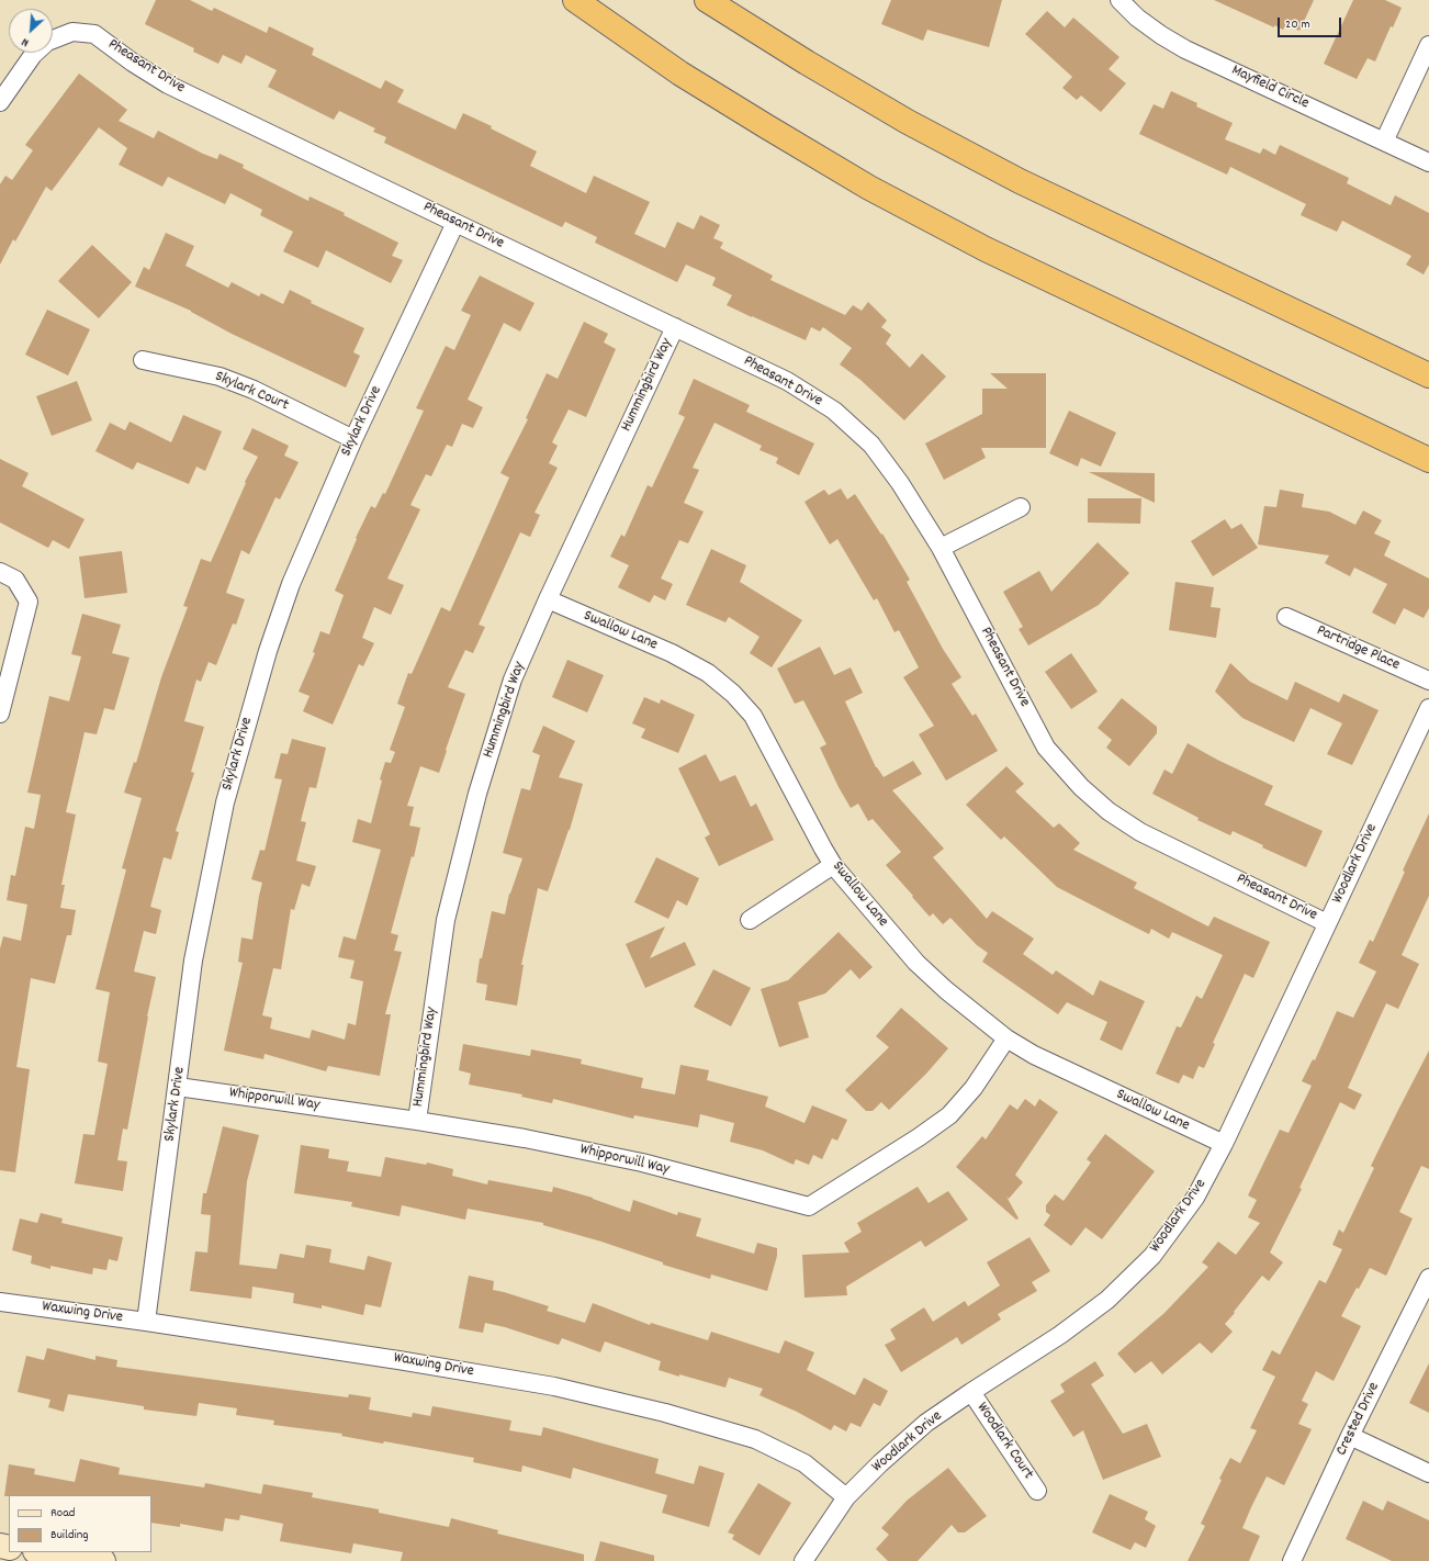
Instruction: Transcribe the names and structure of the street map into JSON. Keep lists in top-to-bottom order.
{
  "streets": {
    "street": [
      "Pheasant Drive",
      "Mayfield Circle",
      "Hummingbird Way",
      "Skylark Court",
      "Skylark Drive",
      "Swallow Lane",
      "Partridge Place",
      "Woodlark Drive",
      "Whipporwill Way",
      "Waxwing Drive",
      "Crested Drive",
      "Woodlark Court"
    ]
  },
  "crossings": [
    ["Pheasant Drive", "Hummingbird Way"],
    ["Pheasant Drive", "Skylark Drive"],
    ["Pheasant Drive", "Woodlark Drive"],
    ["Hummingbird Way", "Swallow Lane"],
    ["Hummingbird Way", "Whipporwill Way"],
    ["Skylark Court", "Skylark Drive"],
    ["Skylark Drive", "Whipporwill Way"],
    ["Skylark Drive", "Waxwing Drive"],
    ["Swallow Lane", "Woodlark Drive"],
    ["Swallow Lane", "Whipporwill Way"],
    ["Woodlark Drive", "Waxwing Drive"],
    ["Woodlark Drive", "Woodlark Court"]
  ],
  "legend": ["Road", "Building"],
  "scale_bar": "20 m",
  "north": "bottom left"
}
